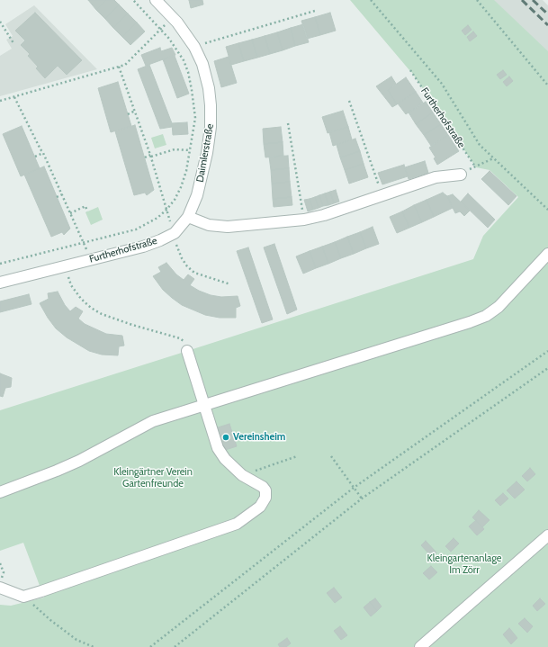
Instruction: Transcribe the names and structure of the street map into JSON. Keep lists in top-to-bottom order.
{
  "streets": {
    "street": ["Furtherhofstraße", "Daimlerstraße"]
  },
  "crossings": [
    ["Furtherhofstraße", "Daimlerstraße"]
  ],
  "parks": ["Kleingärtner Verein Gartenfreunde", "Kleingartenanlage Im Zörr"],
  "places": ["Vereinsheim"]
}
